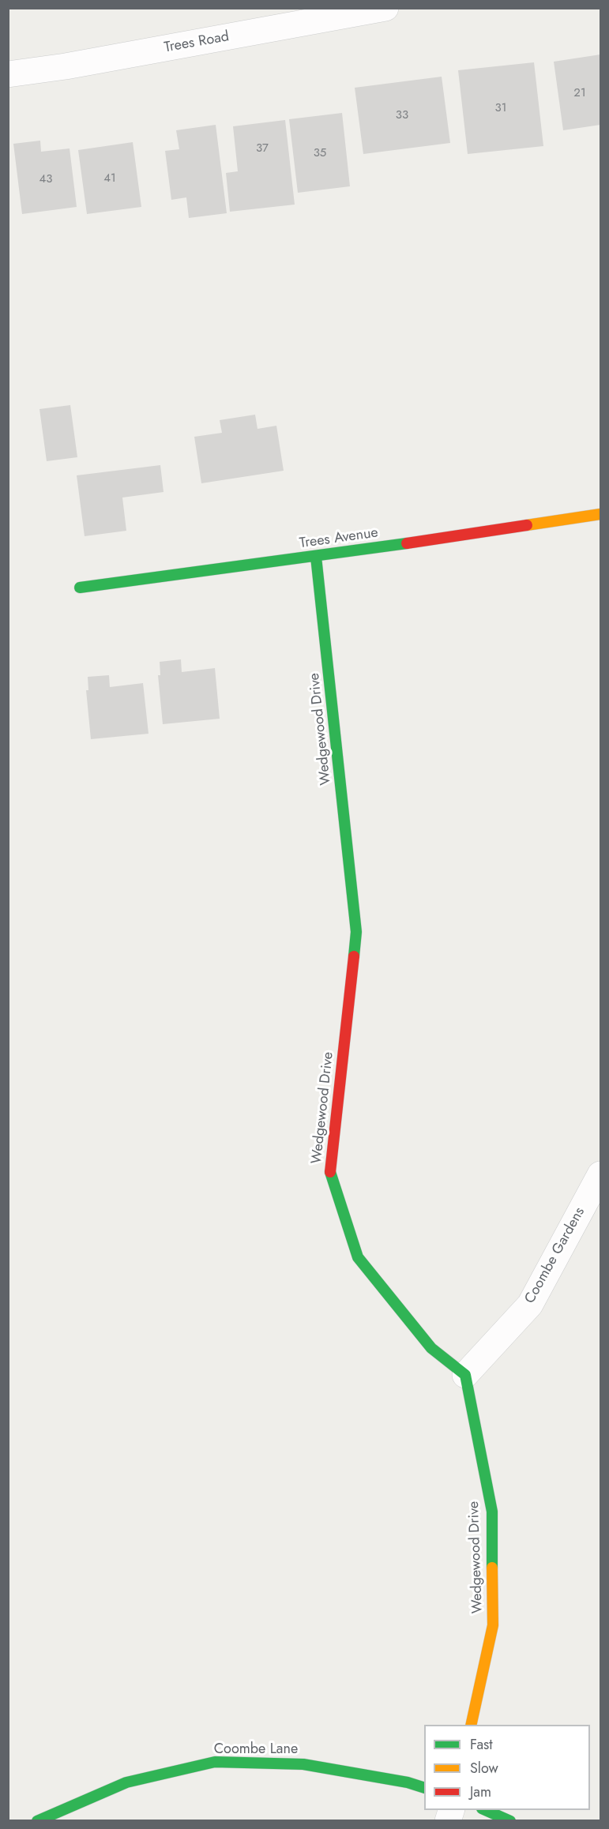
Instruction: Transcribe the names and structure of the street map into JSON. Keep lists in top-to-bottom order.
{
  "streets": {
    "street": [
      "Trees Road",
      "Trees Avenue",
      "Wedgewood Drive",
      "Coombe Gardens",
      "Coombe Lane"
    ]
  },
  "crossings": [
    ["Trees Avenue", "Wedgewood Drive"],
    ["Wedgewood Drive", "Coombe Gardens"]
  ],
  "house_numbers": [
    "21",
    "31",
    "33",
    "37",
    "35",
    "41",
    "43"
  ],
  "legend": ["Fast", "Slow", "Jam"]
}
